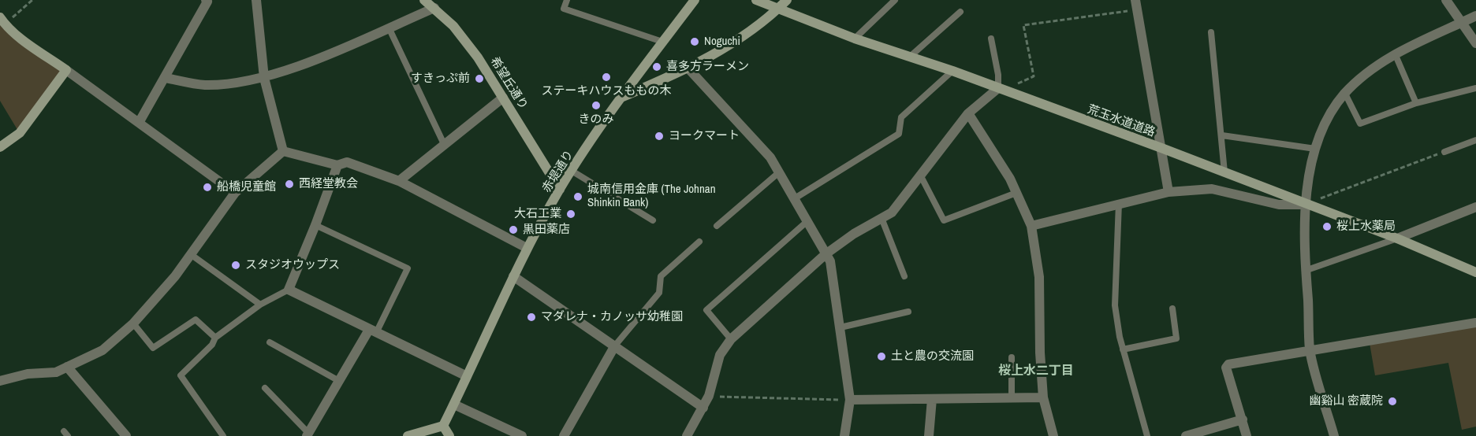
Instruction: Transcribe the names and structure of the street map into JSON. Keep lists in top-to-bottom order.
{
  "streets": {
    "main road": ["希望丘通り", "荒玉水道道路", "赤堤通り"]
  },
  "crossings": [
    ["希望丘通り", "赤堤通り"]
  ],
  "districts": ["桜上水二丁目"],
  "places": [
    "Noguchi",
    "喜多方ラーメン",
    "ステーキハウスももの木",
    "すきっぷ前",
    "きのみ",
    "ヨークマート",
    "西経堂教会",
    "船橋児童館",
    "城南信用金庫 (The Johnan Shinkin Bank)",
    "大石工業",
    "桜上水薬局",
    "黒田薬店",
    "スタジオウップス",
    "マダレナ・カノッサ幼稚園",
    "土と農の交流園",
    "幽谿山 密蔵院"
  ]
}
